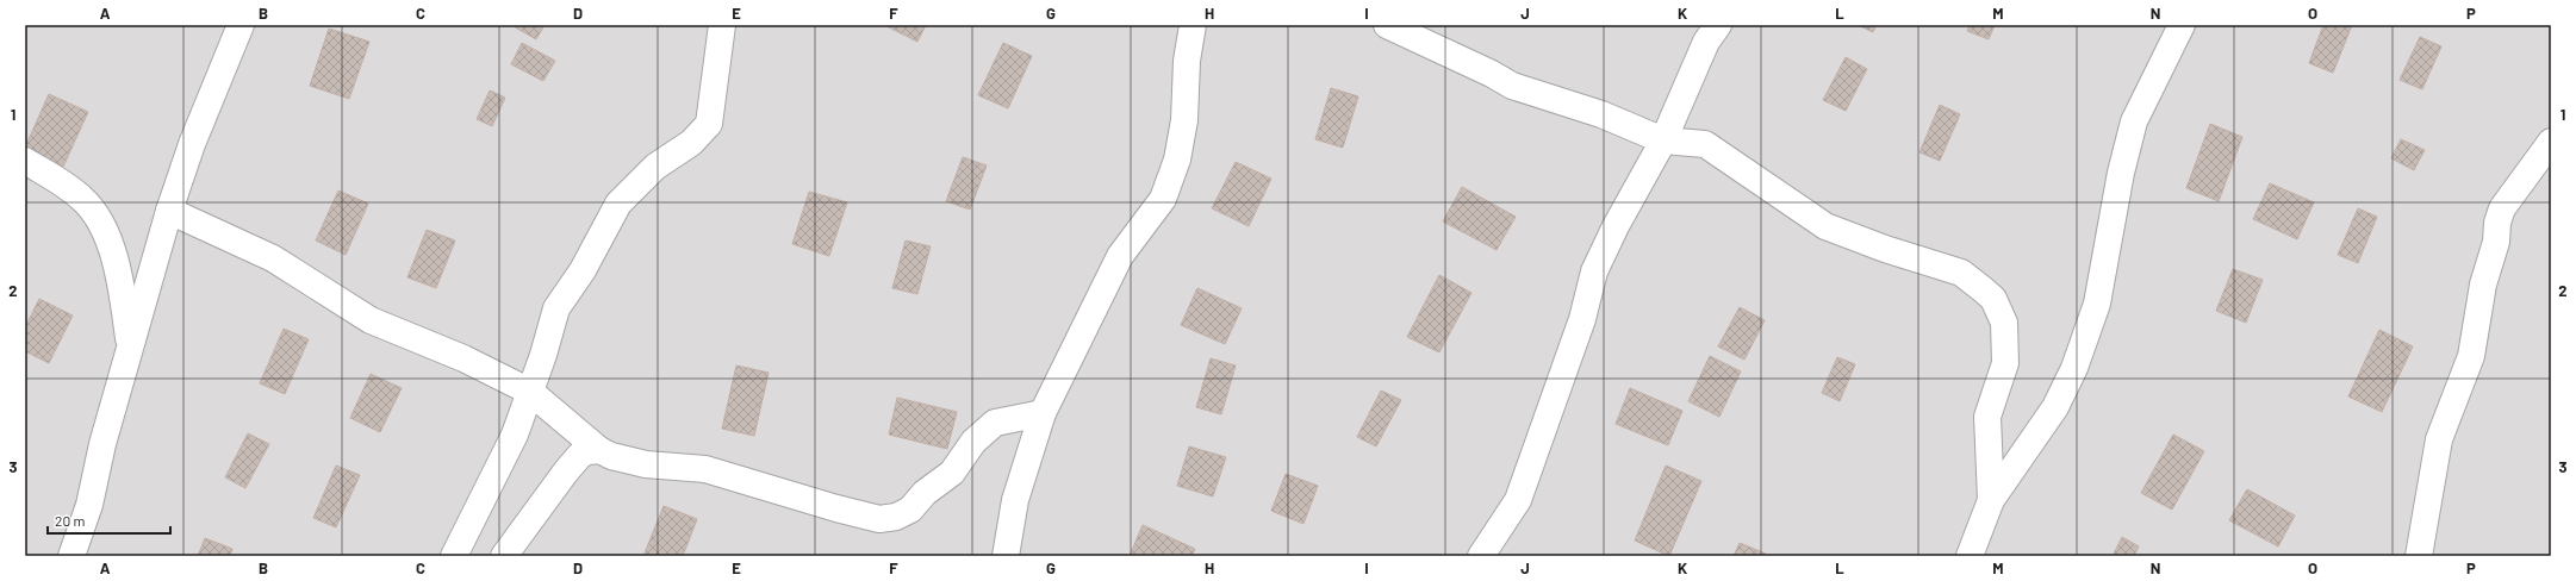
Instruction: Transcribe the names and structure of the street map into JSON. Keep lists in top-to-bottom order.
{
  "scale_bar": "20 m",
  "grid": {
    "columns": [
      "A",
      "B",
      "C",
      "D",
      "E",
      "F",
      "G",
      "H",
      "I",
      "J",
      "K",
      "L",
      "M",
      "N",
      "O",
      "P"
    ],
    "rows": ["1", "2", "3"]
  }
}
